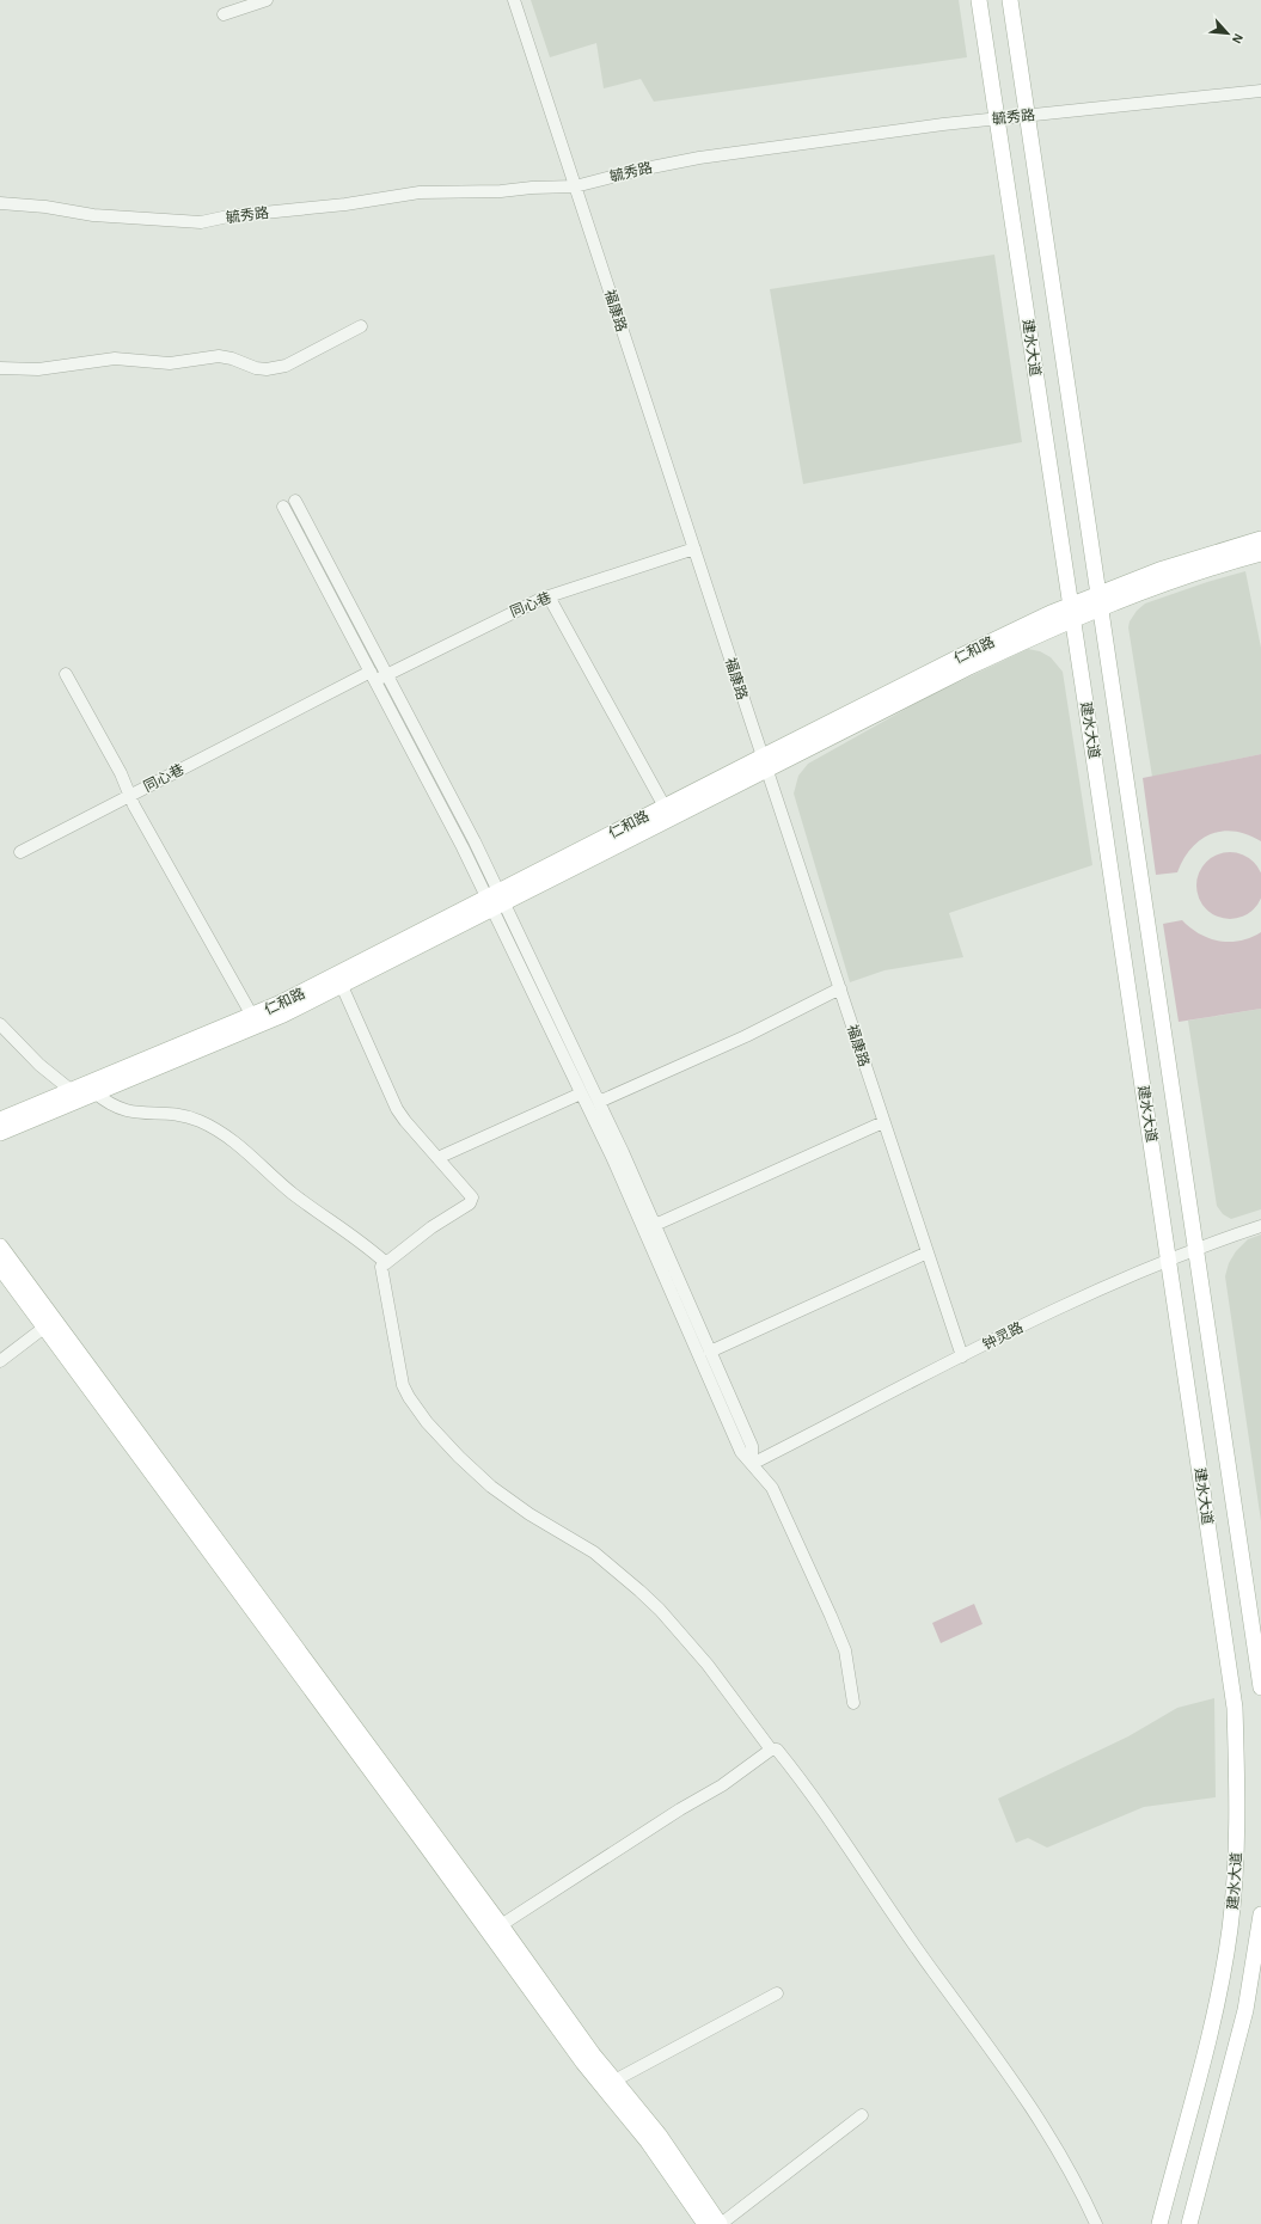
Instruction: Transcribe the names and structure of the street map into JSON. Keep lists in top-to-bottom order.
{
  "streets": {
    "main road": ["建水大道", "仁和路"],
    "street": [
      "毓秀路",
      "福康路",
      "同心巷",
      "钟灵路"
    ]
  },
  "crossings": [
    ["毓秀路", "福康路"],
    ["毓秀路", "建水大道"],
    ["福康路", "同心巷"],
    ["福康路", "仁和路"],
    ["福康路", "钟灵路"],
    ["建水大道", "仁和路"],
    ["建水大道", "钟灵路"],
    ["同心巷", "仁和路"]
  ],
  "north": "bottom right"
}
